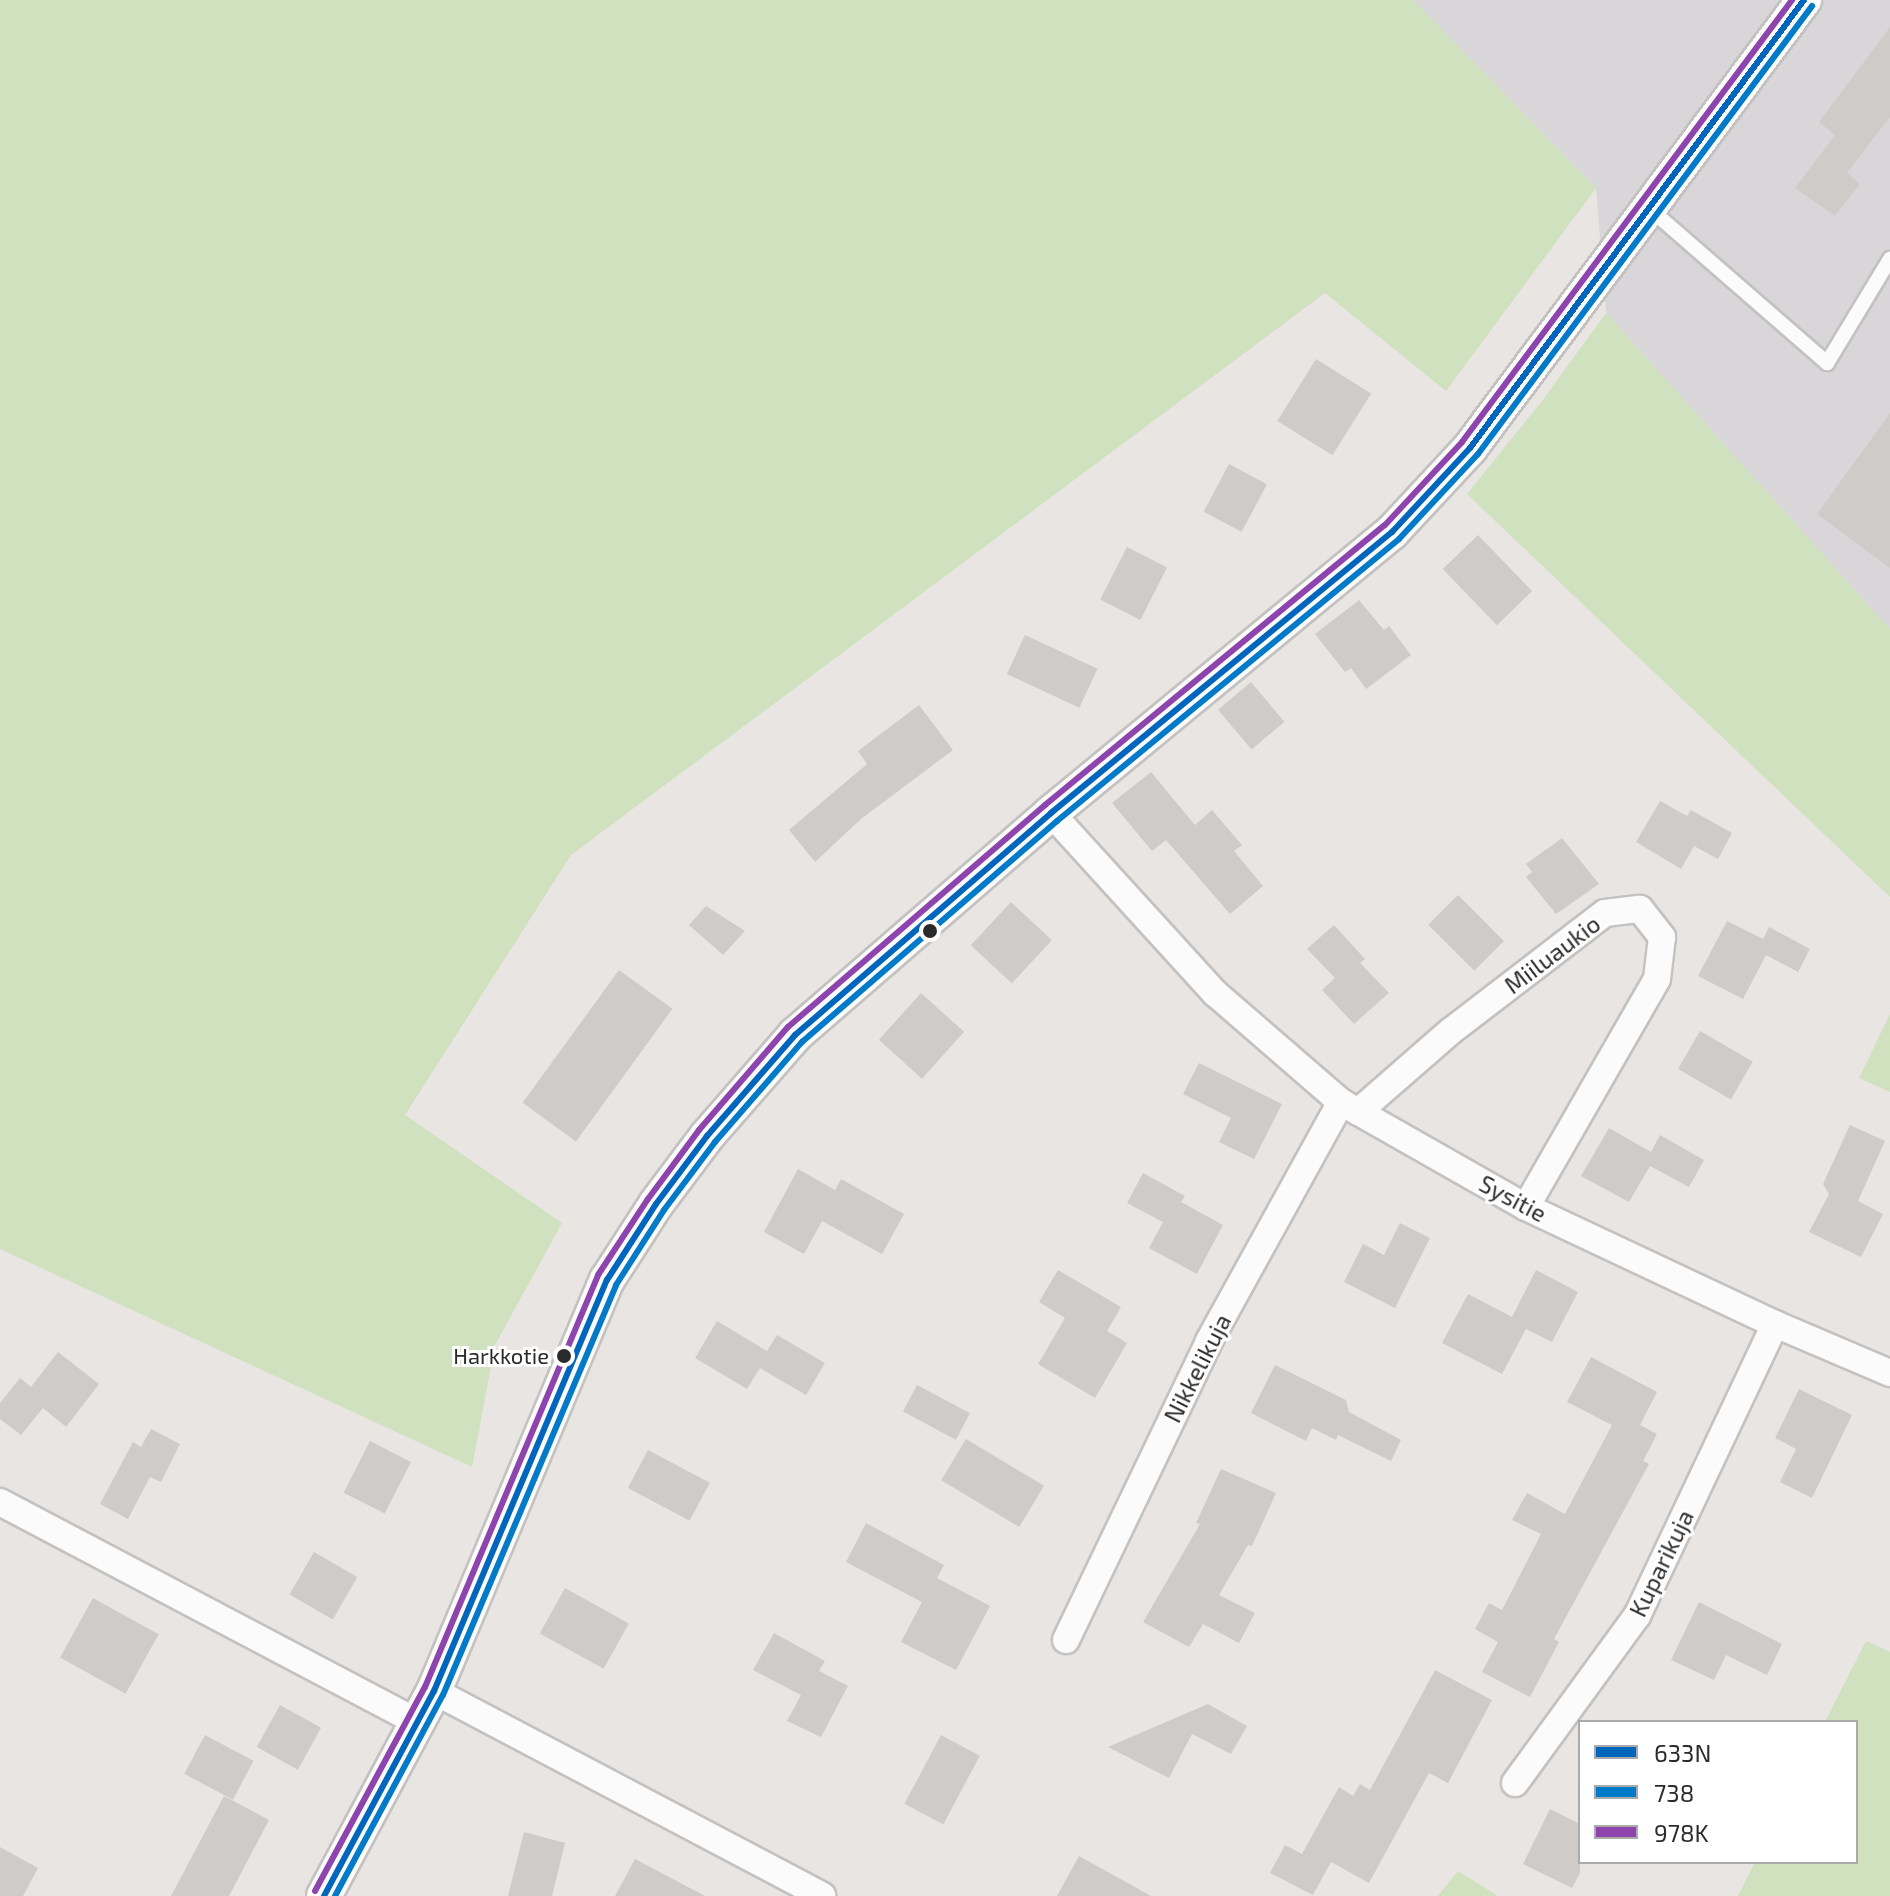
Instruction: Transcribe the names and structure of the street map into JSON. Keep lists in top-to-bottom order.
{
  "streets": {
    "street": [
      "Miiluaukio",
      "Sysitie",
      "Nikkelikuja",
      "Kuparikuja"
    ]
  },
  "crossings": [
    ["Miiluaukio", "Sysitie"],
    ["Miiluaukio", "Nikkelikuja"],
    ["Sysitie", "Nikkelikuja"],
    ["Sysitie", "Kuparikuja"]
  ],
  "places": ["Harkkotie"],
  "lines": ["transit line 633N", "transit line 978K", "transit line 738"],
  "legend": ["633N", "738", "978K"]
}
